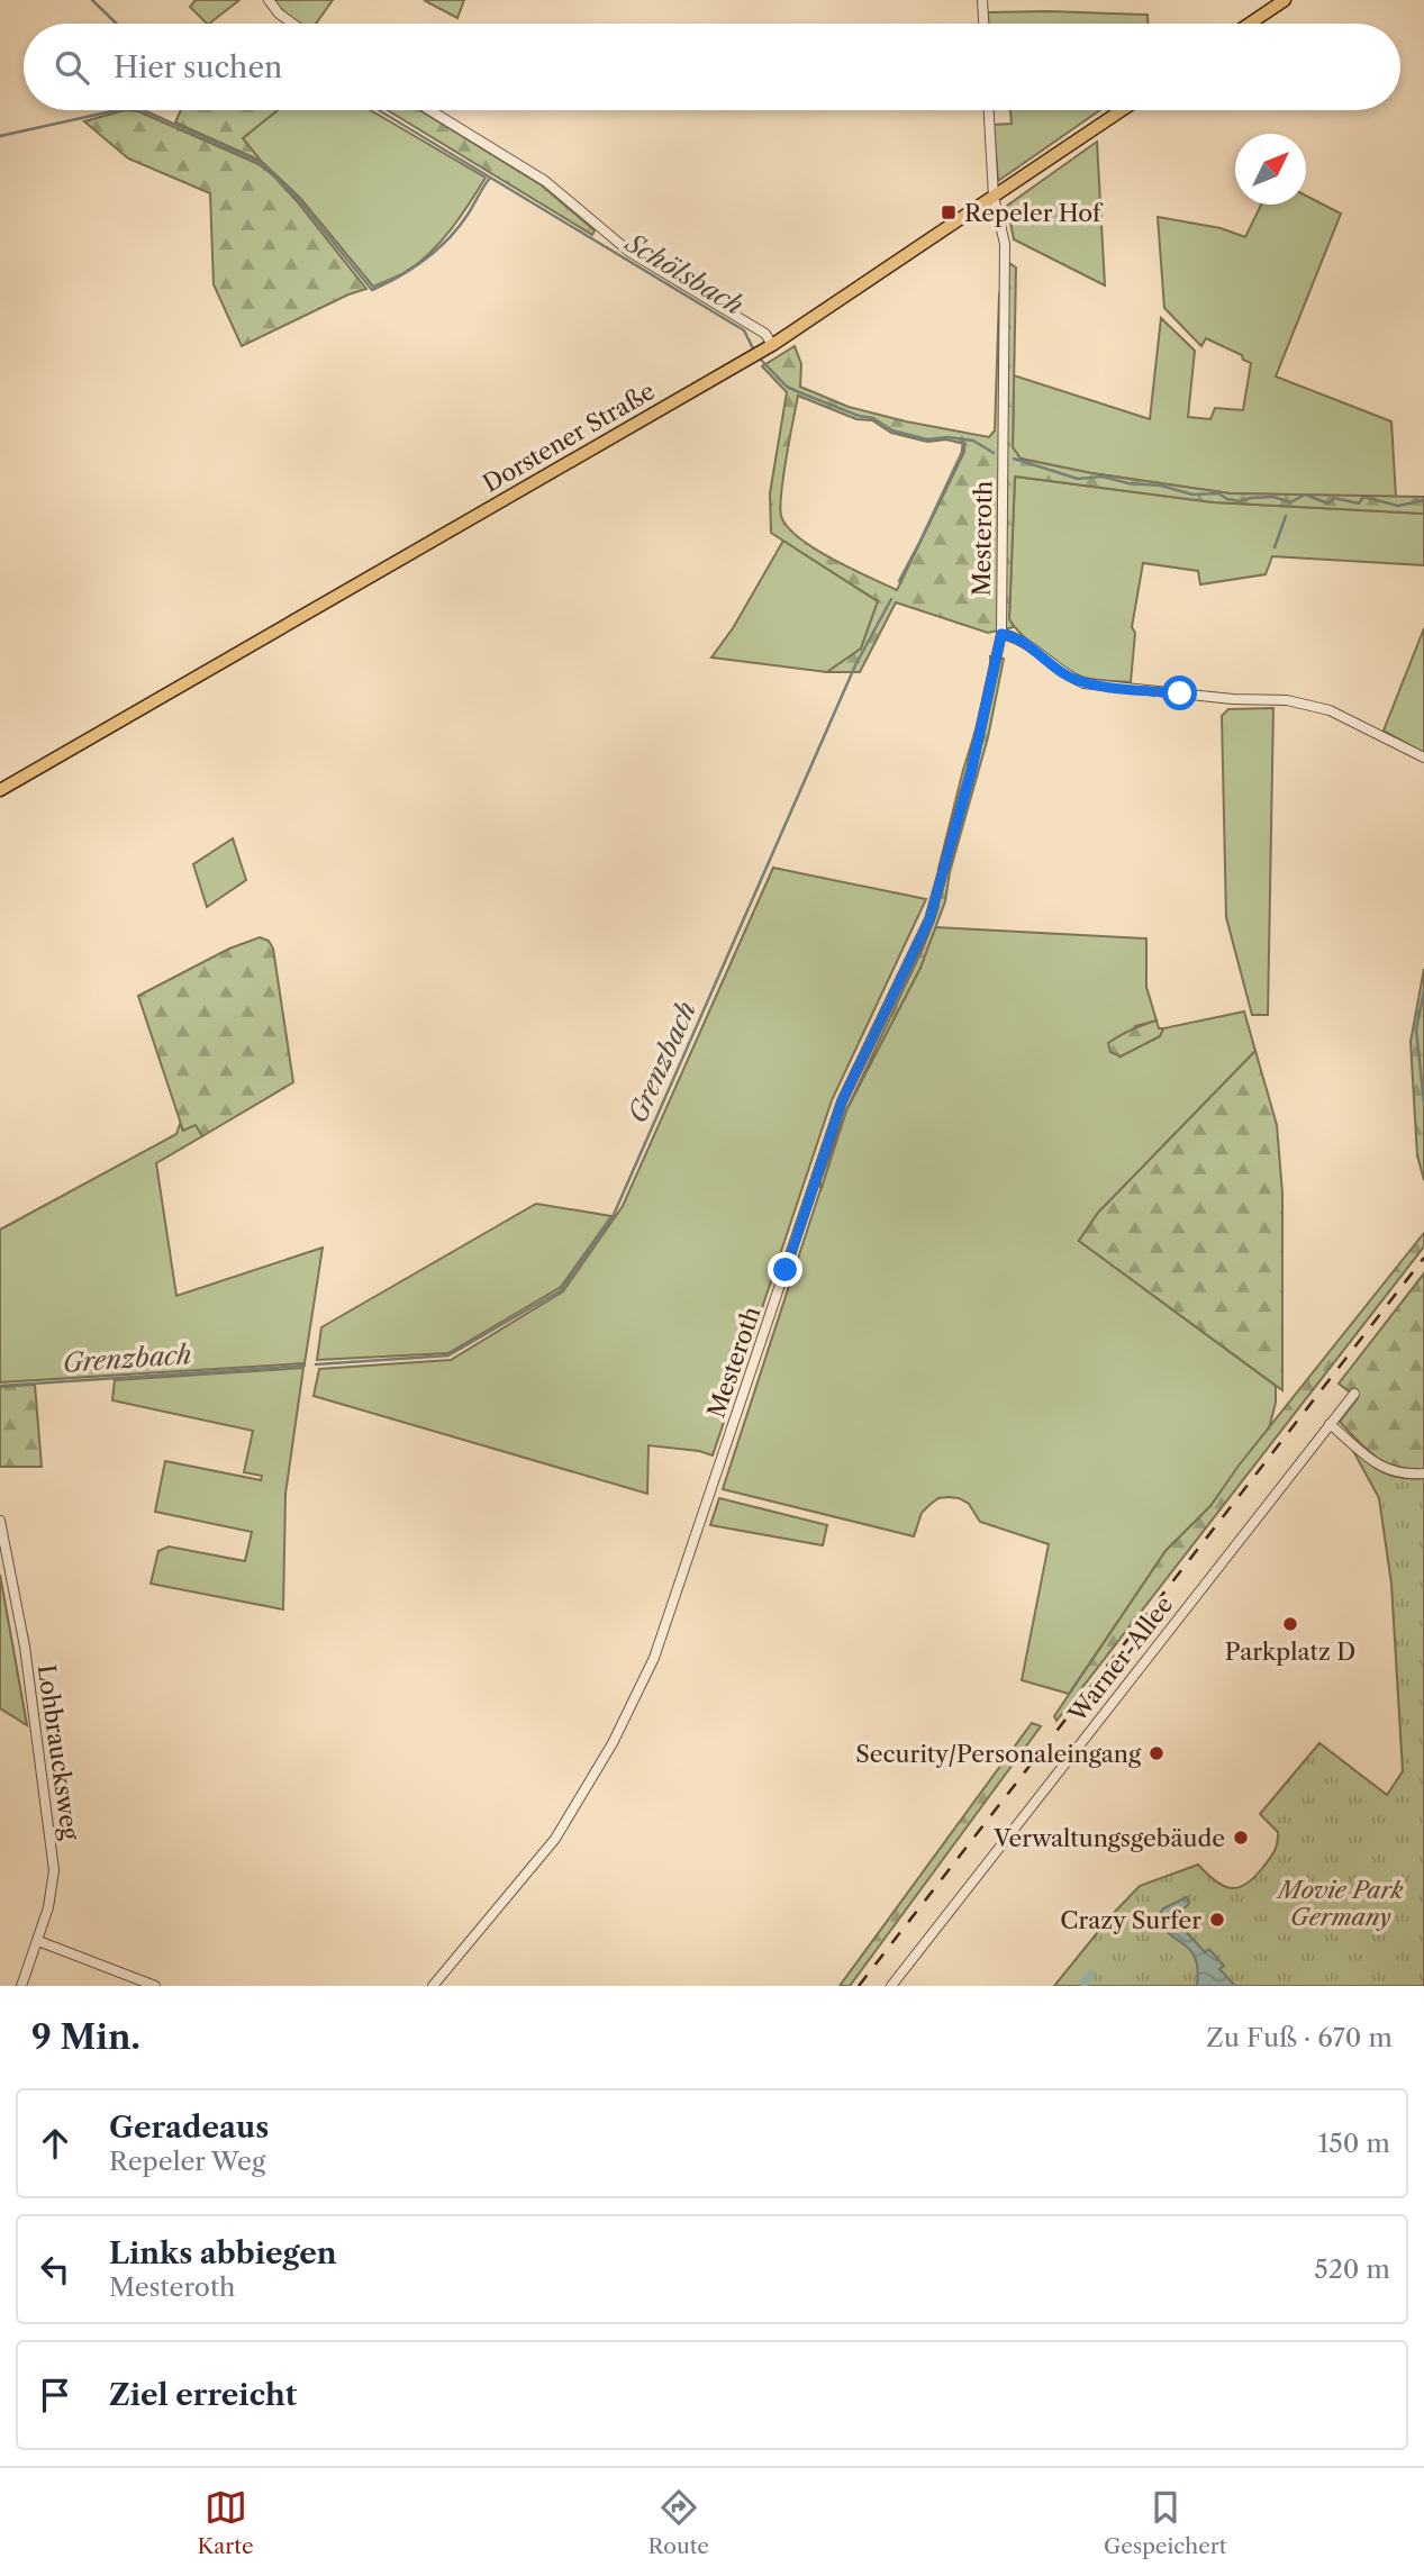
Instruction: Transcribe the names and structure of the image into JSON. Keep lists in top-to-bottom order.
{
  "streets": {
    "main road": ["Dorstener Straße"],
    "street": ["Mesteroth", "Warner-Allee", "Lohbraucksweg"]
  },
  "crossings": [
    ["Dorstener Straße", "Mesteroth"]
  ],
  "water": ["Schölsbach", "Grenzbach"],
  "parks": ["Movie Park Germany"],
  "places": {
    "transit": ["Repeler Hof"],
    "other": [
      "Parkplatz D",
      "Security/Personaleingang",
      "Verwaltungsgebäude",
      "Crazy Surfer"
    ]
  },
  "north": "top right",
  "page": {
    "search": "Hier suchen",
    "heading": ["9 Min.", "Zu Fuß · 670 m"],
    "list": [
      ["Geradeaus", "Repeler Weg", "150 m"],
      ["Links abbiegen", "Mesteroth", "520 m"],
      "Ziel erreicht"
    ],
    "nav": ["Karte", "Route", "Gespeichert"]
  }
}
